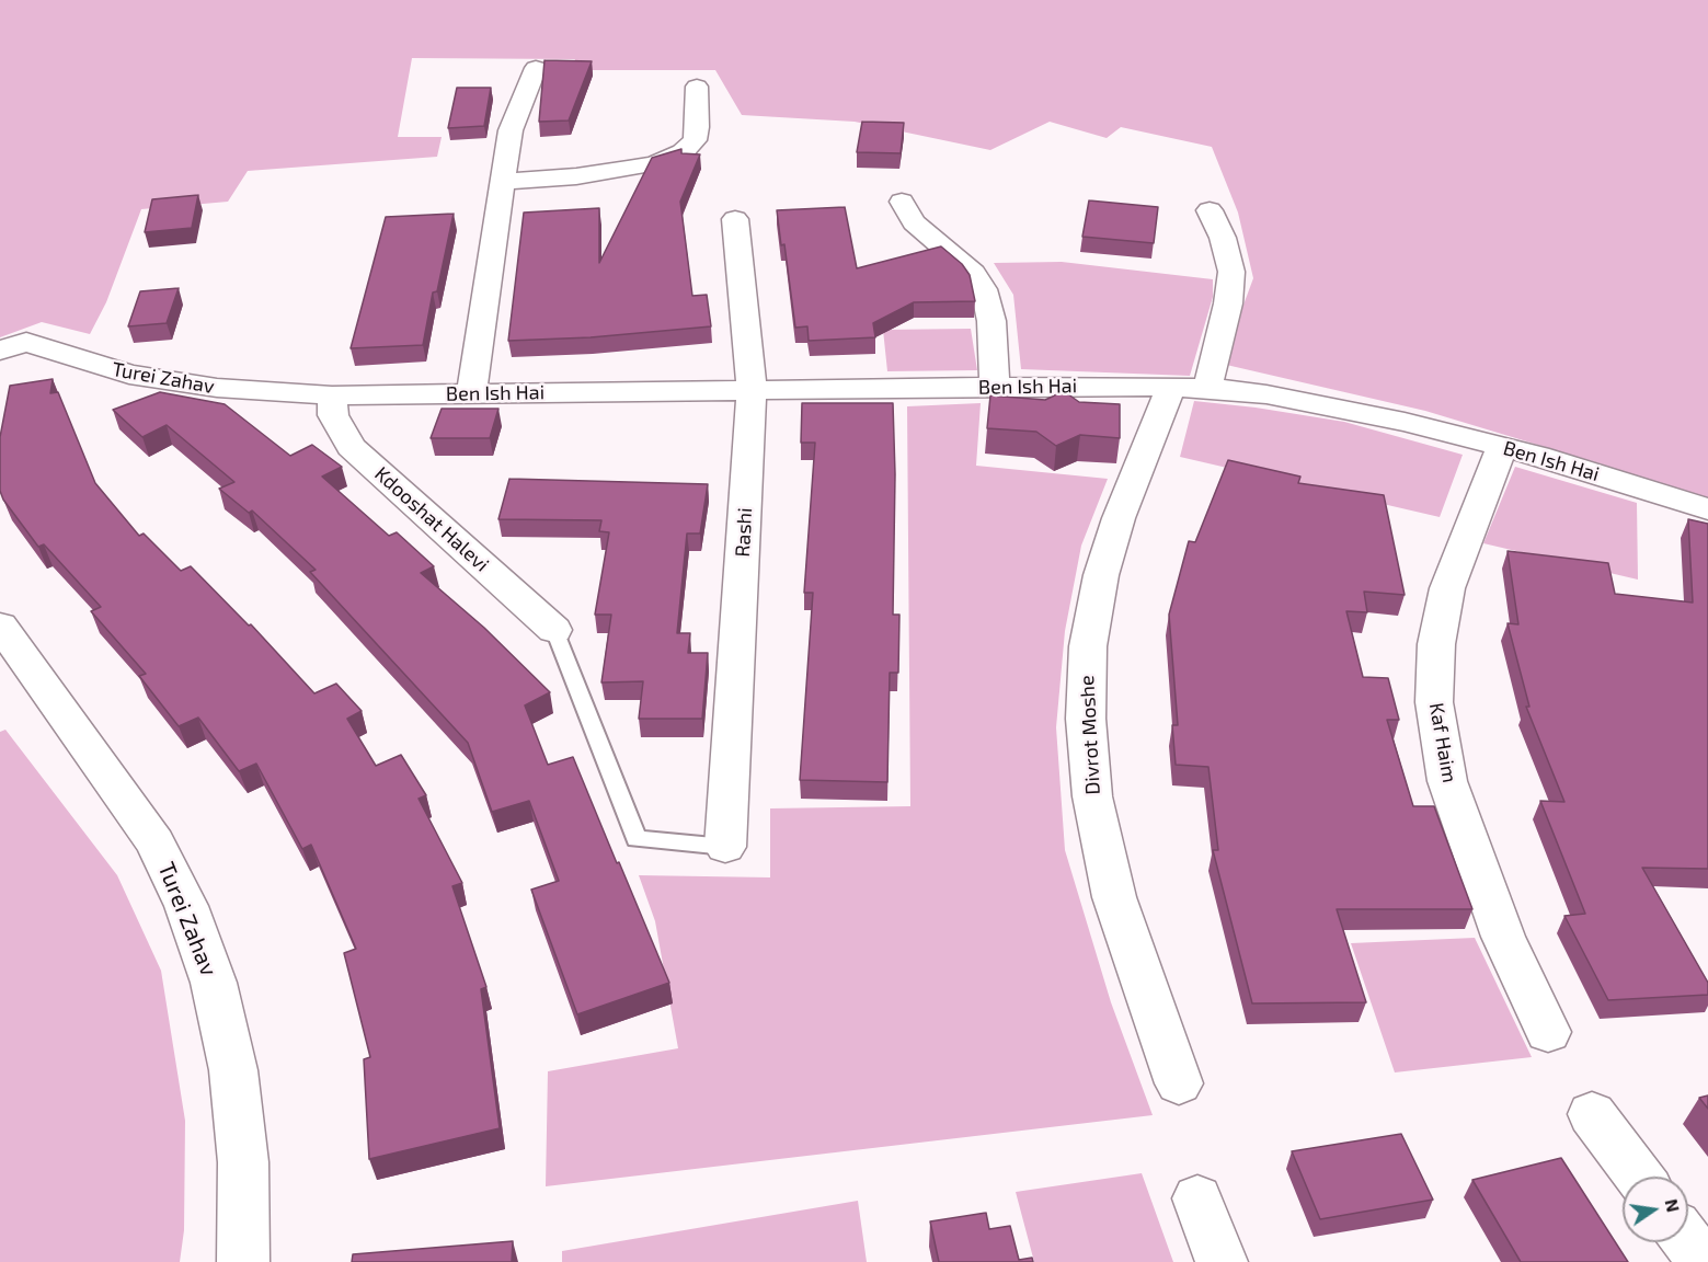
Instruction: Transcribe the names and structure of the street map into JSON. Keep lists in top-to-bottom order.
{
  "streets": {
    "street": [
      "Turei Zahav",
      "Ben Ish Hai",
      "Kdooshat Halevi",
      "Rashi",
      "Divrot Moshe",
      "Kaf Haim"
    ]
  },
  "crossings": [
    ["Turei Zahav", "Ben Ish Hai"],
    ["Turei Zahav", "Kdooshat Halevi"],
    ["Ben Ish Hai", "Kdooshat Halevi"],
    ["Ben Ish Hai", "Rashi"],
    ["Ben Ish Hai", "Divrot Moshe"],
    ["Ben Ish Hai", "Kaf Haim"]
  ],
  "north": "right"
}
